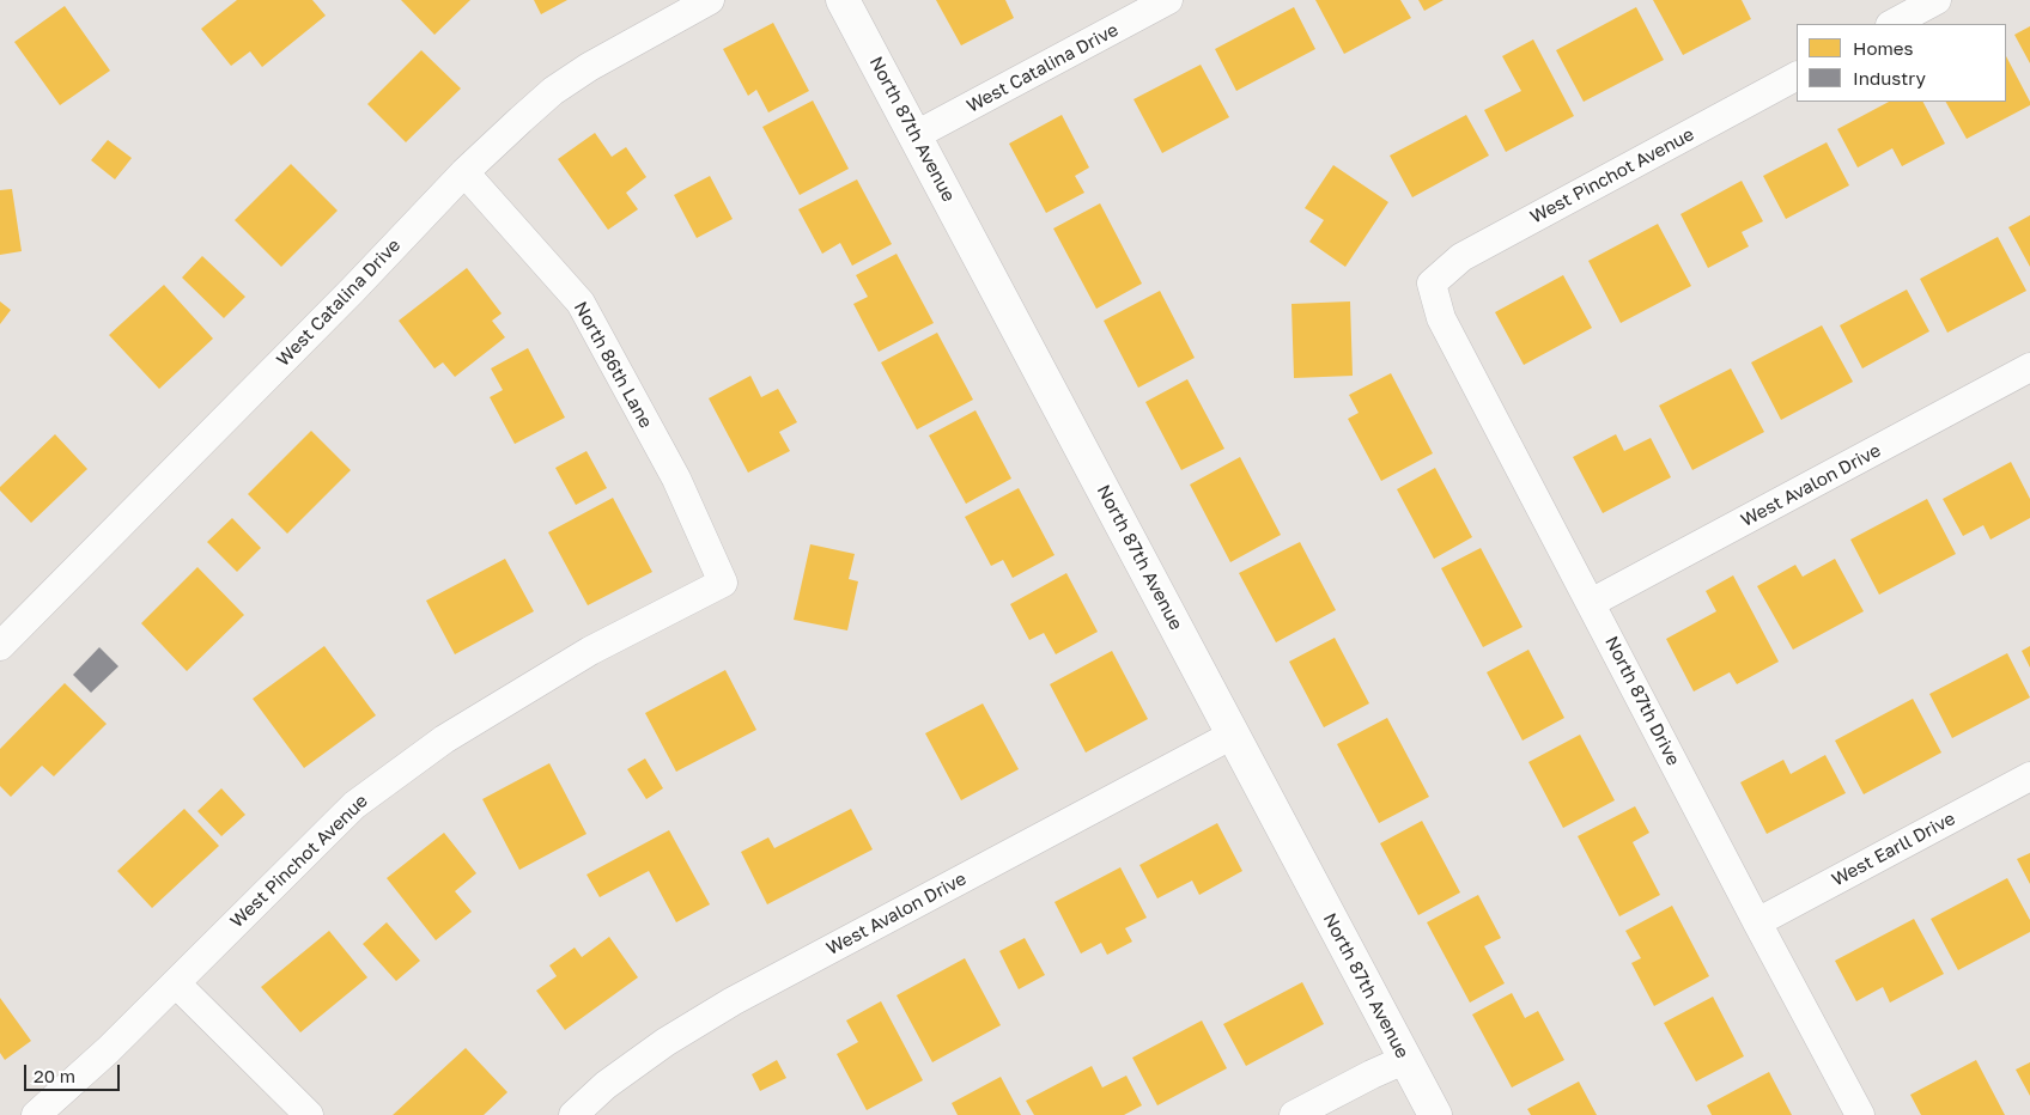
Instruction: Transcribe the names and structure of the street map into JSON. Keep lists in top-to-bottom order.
{
  "streets": {
    "street": [
      "West Catalina Drive",
      "North 87th Avenue",
      "West Pinchot Avenue",
      "North 86th Lane",
      "West Avalon Drive",
      "North 87th Drive",
      "West Earll Drive"
    ]
  },
  "crossings": [
    ["West Catalina Drive", "North 87th Avenue"],
    ["West Catalina Drive", "North 86th Lane"],
    ["North 87th Avenue", "West Avalon Drive"],
    ["West Pinchot Avenue", "North 86th Lane"],
    ["West Pinchot Avenue", "North 87th Drive"],
    ["West Avalon Drive", "North 87th Drive"],
    ["North 87th Drive", "West Earll Drive"]
  ],
  "legend": ["Homes", "Industry"],
  "scale_bar": "20 m"
}
